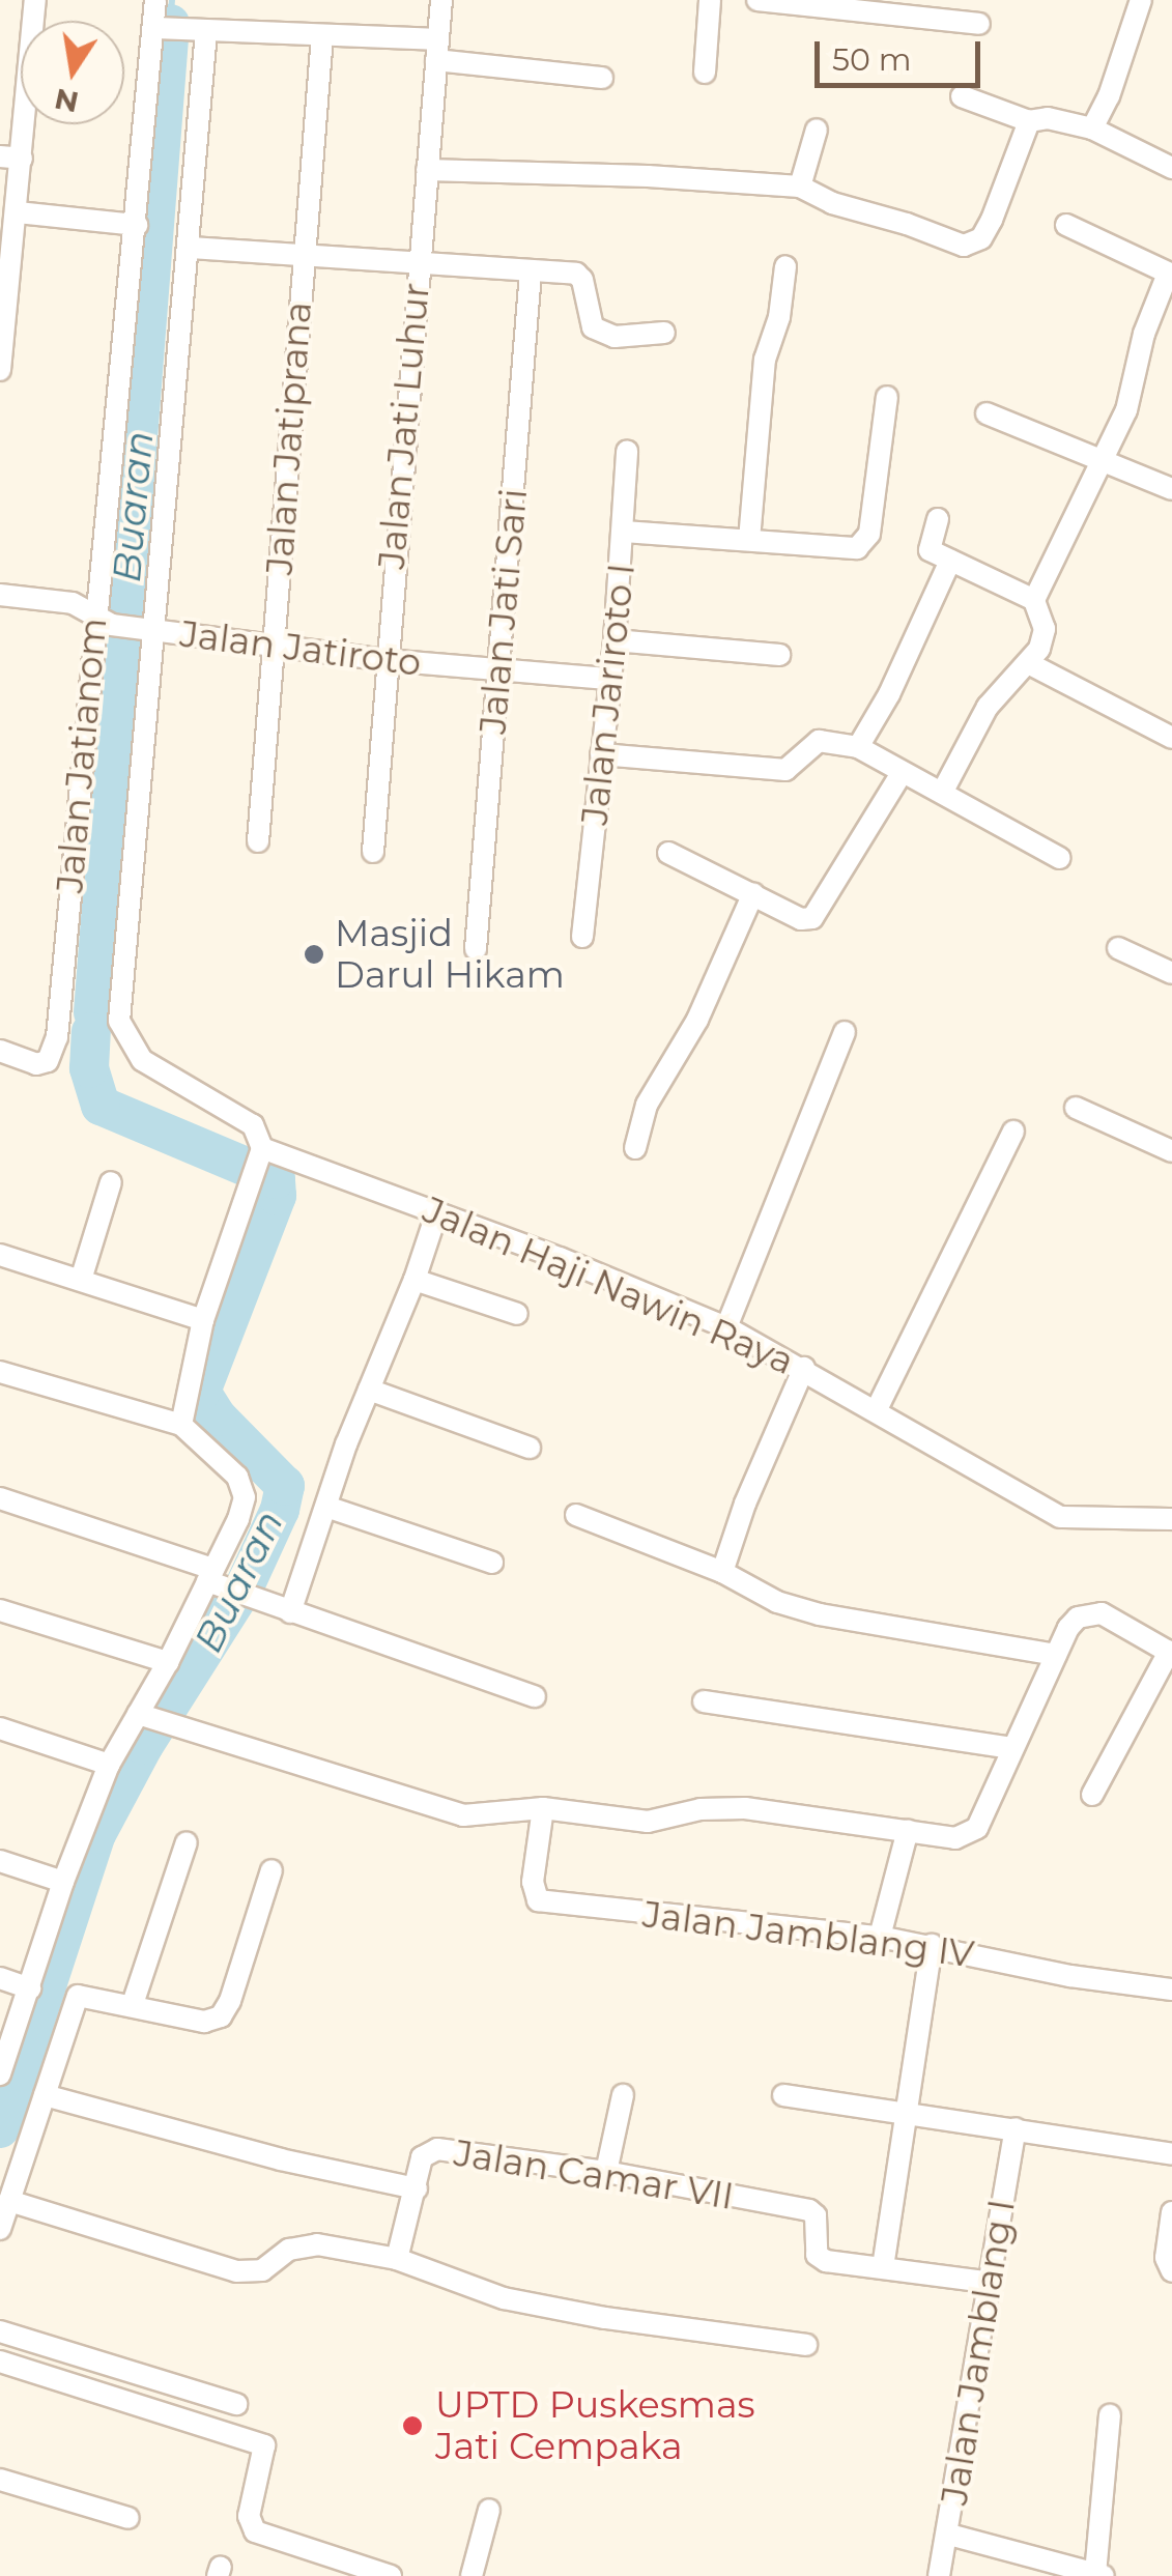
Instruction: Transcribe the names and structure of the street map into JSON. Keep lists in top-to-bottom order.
{
  "streets": {
    "street": [
      "Jalan Jati Luhur",
      "Jalan Jatiprana",
      "Jalan Jati Sari",
      "Jalan Jatiroto",
      "Jalan Jariroto I",
      "Jalan Jatianom",
      "Jalan Haji Nawin Raya",
      "Jalan Jamblang IV",
      "Jalan Camar VII",
      "Jalan Jamblang I"
    ]
  },
  "crossings": [
    ["Jalan Jati Luhur", "Jalan Jatiroto"],
    ["Jalan Jatiprana", "Jalan Jatiroto"],
    ["Jalan Jati Sari", "Jalan Jatiroto"],
    ["Jalan Jatiroto", "Jalan Jariroto I"],
    ["Jalan Jatiroto", "Jalan Jatianom"],
    ["Jalan Camar VII", "Jalan Jamblang I"]
  ],
  "water": ["Buaran"],
  "places": ["Masjid Darul Hikam", "UPTD Puskesmas Jati Cempaka"],
  "scale_bar": "50 m",
  "north": "bottom"
}
